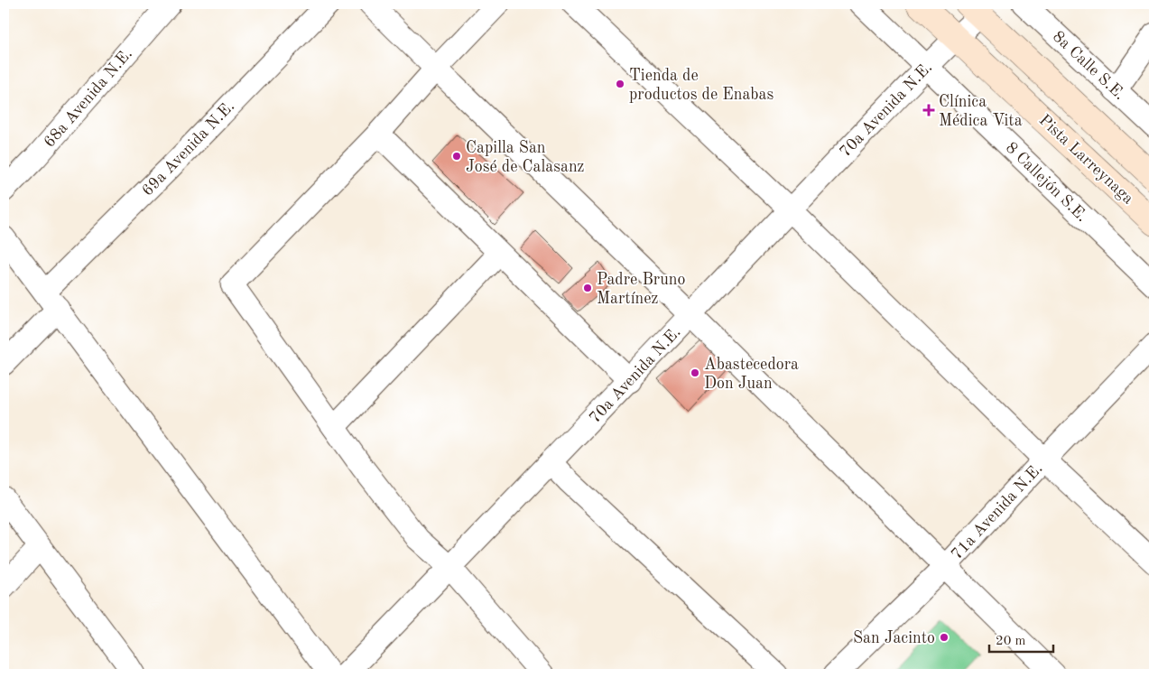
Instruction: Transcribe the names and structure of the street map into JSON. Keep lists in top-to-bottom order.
{
  "streets": {
    "main road": ["Pista Larreynaga"],
    "street": [
      "8a Calle S.E.",
      "68a Avenida N.E.",
      "70a Avenida N.E.",
      "69a Avenida N.E.",
      "8 Callejón S.E.",
      "71a Avenida N.E."
    ]
  },
  "crossings": [
    ["70a Avenida N.E.", "Pista Larreynaga"],
    ["70a Avenida N.E.", "8 Callejón S.E."]
  ],
  "places": {
    "other": [
      "Tienda de productos de Enabas",
      "Capilla San José de Calasanz",
      "Padre Bruno Martínez",
      "Abastecedora Don Juan",
      "San Jacinto"
    ],
    "health": ["Clínica Médica Vita"]
  },
  "scale_bar": "20 m"
}
